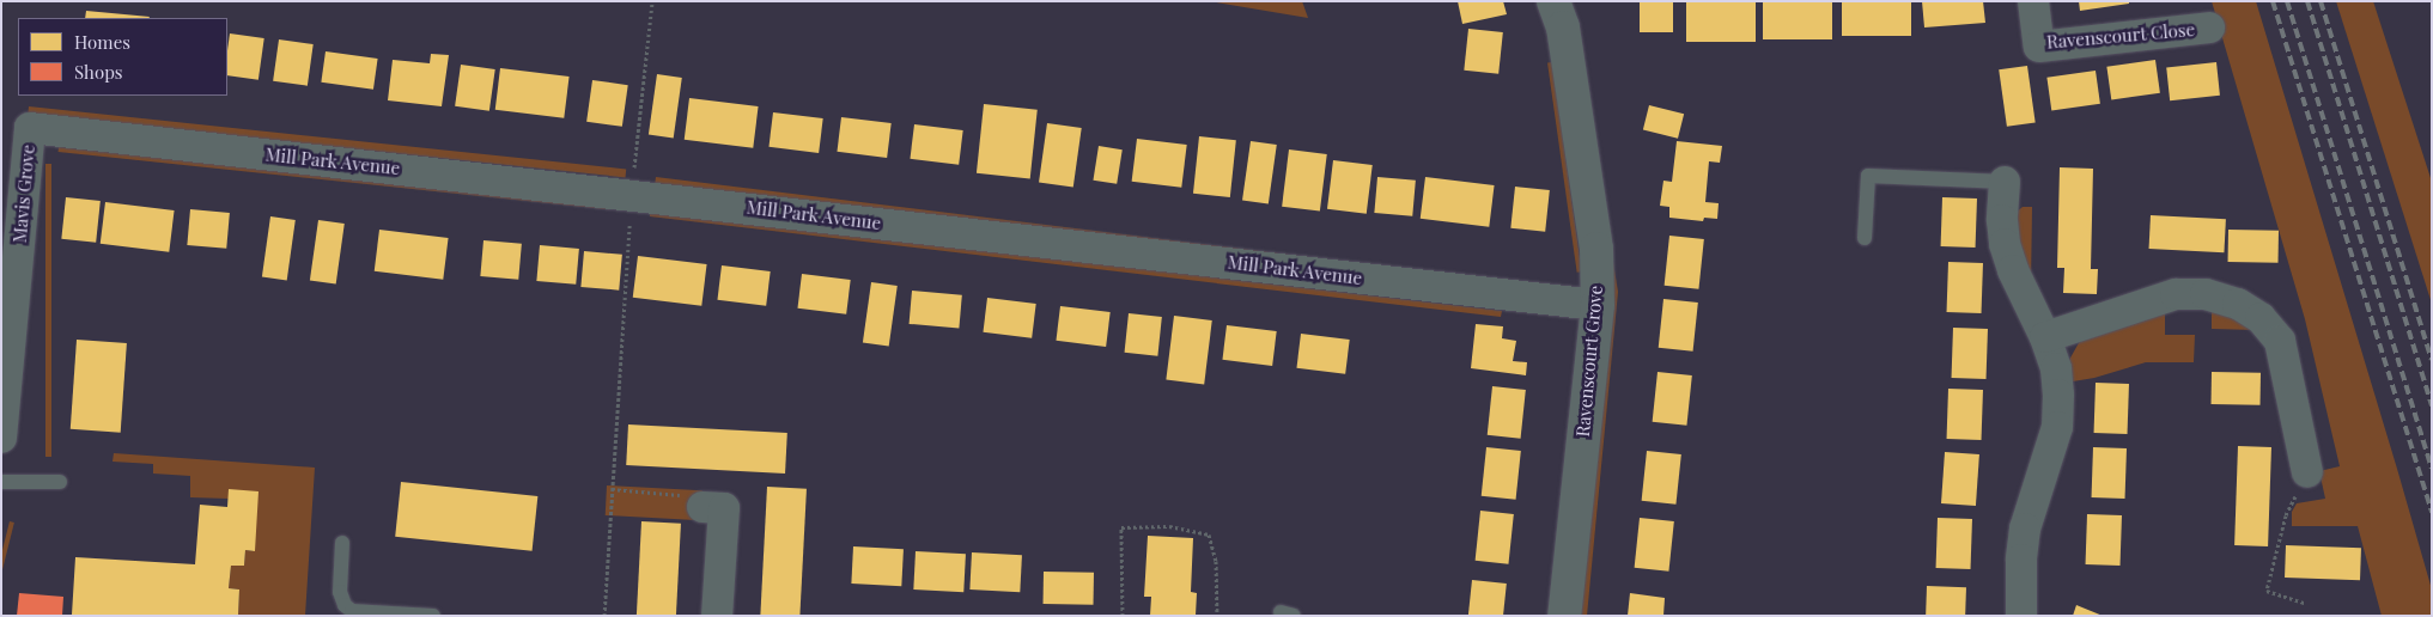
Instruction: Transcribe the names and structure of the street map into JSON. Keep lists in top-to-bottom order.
{
  "streets": {
    "street": [
      "Ravenscourt Close",
      "Mill Park Avenue",
      "Mavis Grove",
      "Ravenscourt Grove"
    ]
  },
  "crossings": [
    ["Mill Park Avenue", "Mavis Grove"],
    ["Mill Park Avenue", "Ravenscourt Grove"]
  ],
  "legend": ["Homes", "Shops"]
}
